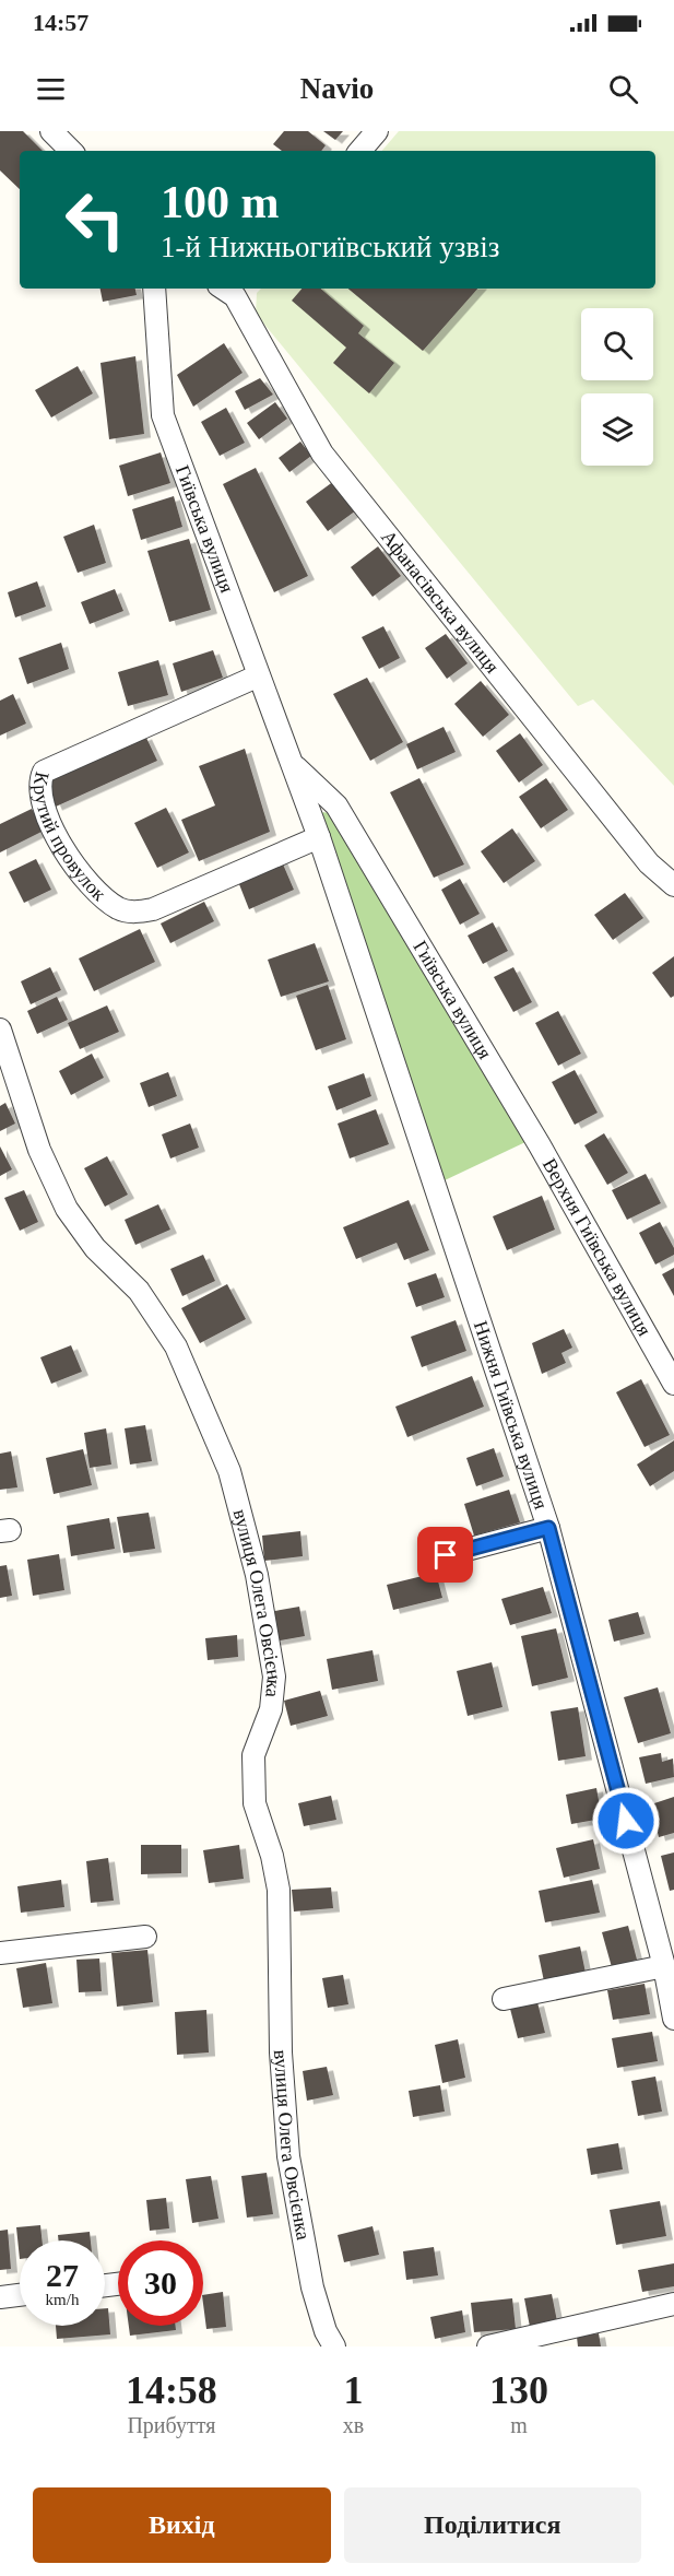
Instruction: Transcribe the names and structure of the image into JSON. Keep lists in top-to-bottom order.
{
  "streets": {
    "street": [
      "Гиївська вулиця",
      "Афанасівська вулиця",
      "Крутий провулок",
      "Верхня Гиївська вулиця",
      "Нижня Гиївська вулиця",
      "вулиця Олега Овсієнка"
    ]
  },
  "crossings": [
    ["Гиївська вулиця", "Крутий провулок"],
    ["Гиївська вулиця", "Верхня Гиївська вулиця"],
    ["Гиївська вулиця", "Нижня Гиївська вулиця"]
  ],
  "page": {
    "status": "14:57",
    "header": "Navio",
    "turn": ["100 m", "1-й Нижньогиївський узвіз"],
    "speed": "27 km/h",
    "limit": "30",
    "eta": [
      "14:58",
      "Прибуття",
      "1",
      "хв",
      "130",
      "m"
    ],
    "buttons": ["Вихід", "Поділитися"]
  }
}
